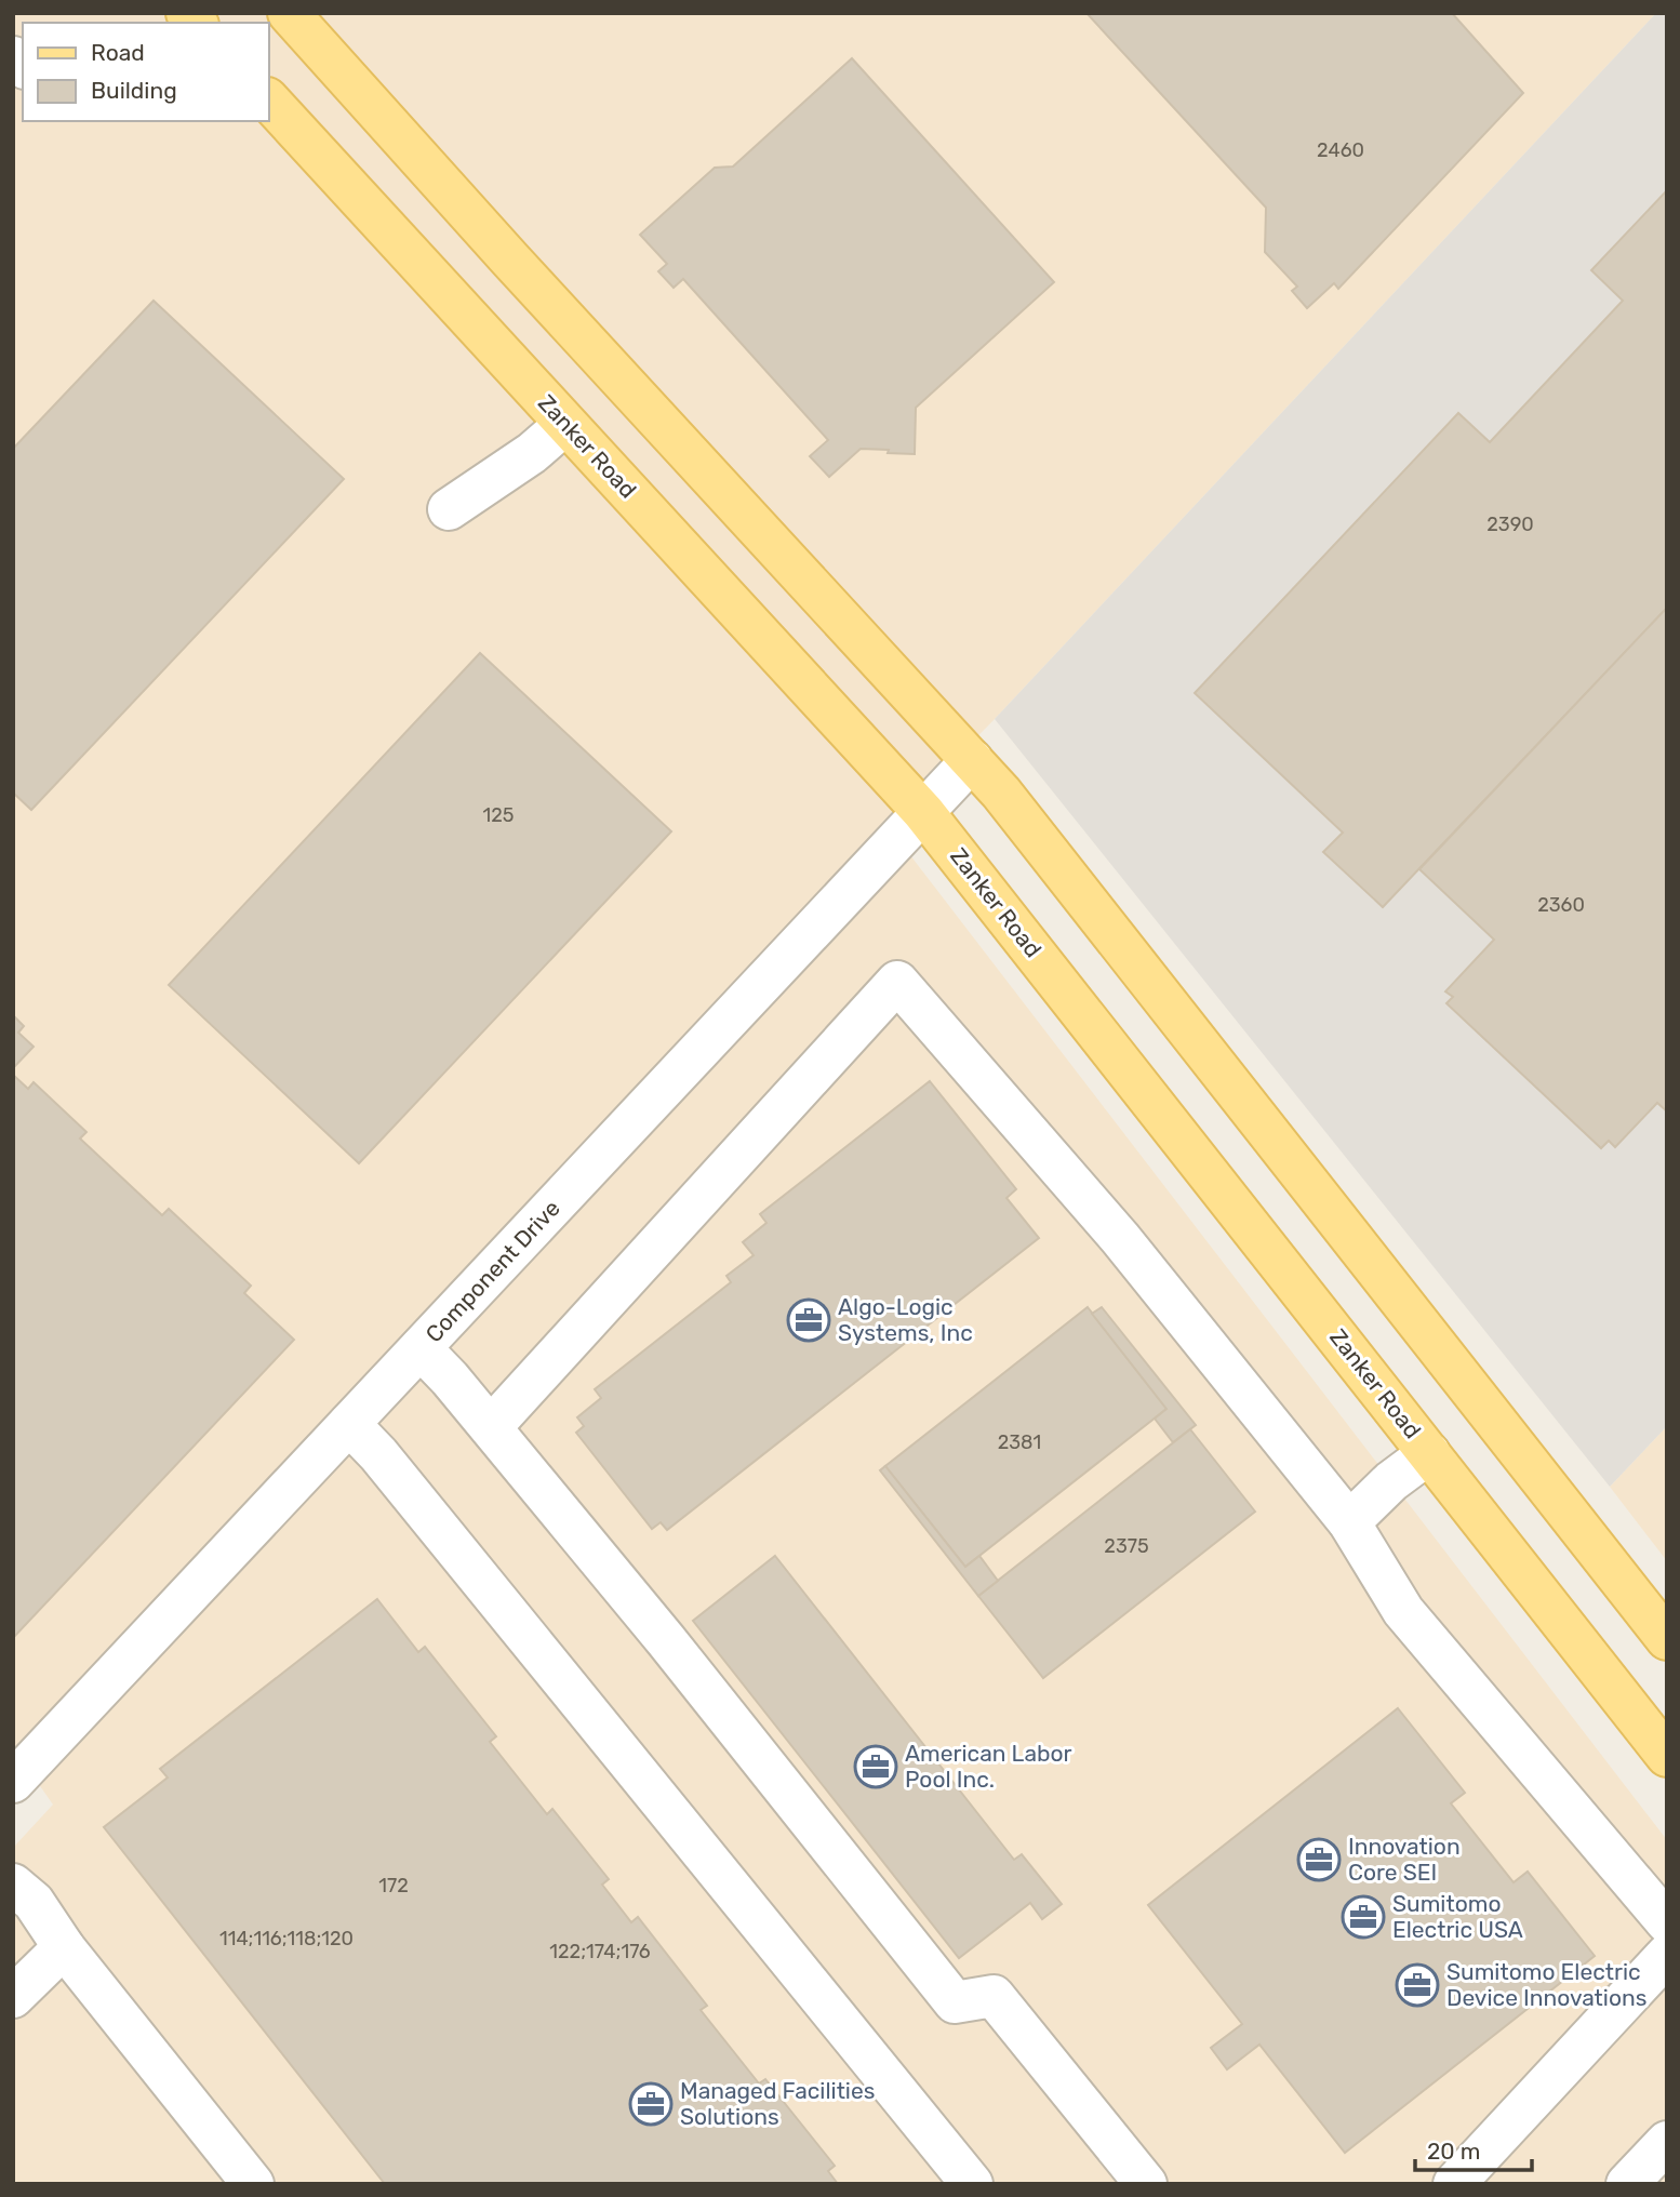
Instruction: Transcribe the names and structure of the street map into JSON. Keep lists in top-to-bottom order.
{
  "streets": {
    "main road": ["Zanker Road"],
    "street": ["Component Drive"]
  },
  "crossings": [
    ["Zanker Road", "Component Drive"]
  ],
  "places": {
    "office": [
      "Algo-Logic Systems, Inc",
      "American Labor Pool Inc.",
      "Innovation Core SEI",
      "Sumitomo Electric USA",
      "Sumitomo Electric Device Innovations",
      "Managed Facilities Solutions"
    ]
  },
  "house_numbers": [
    "2460",
    "2390",
    "125",
    "2360",
    "2381",
    "2375",
    "172",
    "114;116;118;120",
    "122;174;176"
  ],
  "legend": ["Road", "Building"],
  "scale_bar": "20 m"
}
